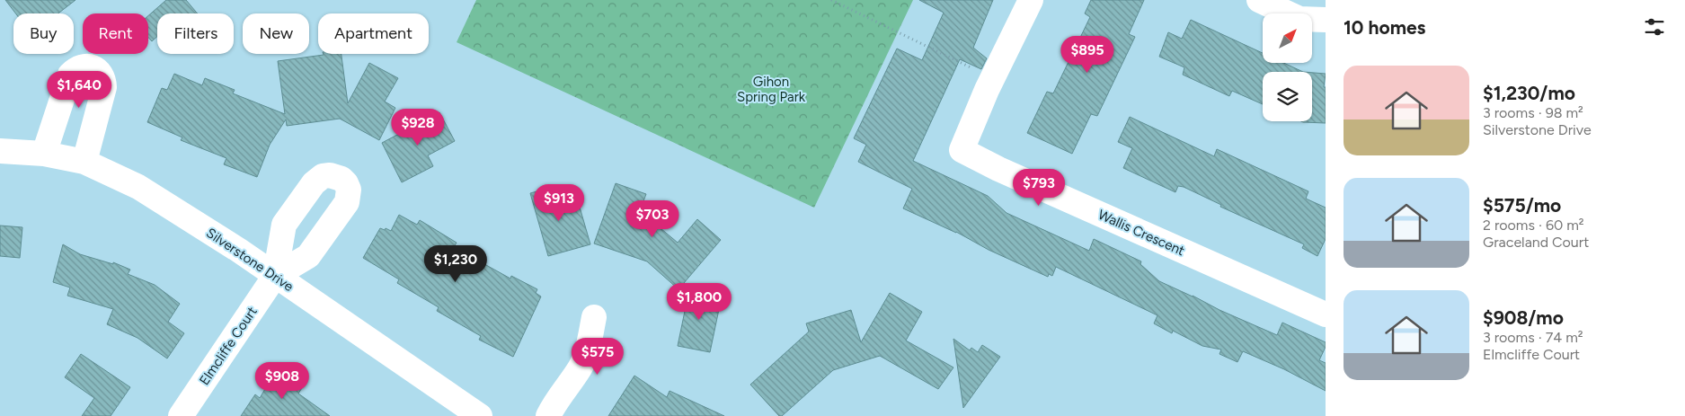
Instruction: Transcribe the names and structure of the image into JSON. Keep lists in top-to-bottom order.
{
  "streets": {
    "street": ["Wallis Crescent", "Silverstone Drive", "Elmcliffe Court"]
  },
  "crossings": [
    ["Silverstone Drive", "Elmcliffe Court"]
  ],
  "parks": ["Gihon Spring Park"],
  "north": "top right",
  "page": {
    "heading": "10 homes",
    "chip": [
      "Buy",
      "Rent",
      "Filters",
      "New",
      "Apartment"
    ],
    "price": [
      "$895",
      "$1,640",
      "$928",
      "$793",
      "$913",
      "$703",
      "$1,230",
      "$1,800",
      "$575",
      "$908"
    ],
    "list": [
      {
        "name": "$1,230/mo",
        "note": "3 rooms · 98 m² · Silverstone Drive"
      },
      {
        "name": "$575/mo",
        "note": "2 rooms · 60 m² · Graceland Court"
      },
      {
        "name": "$908/mo",
        "note": "3 rooms · 74 m² · Elmcliffe Court"
      }
    ]
  }
}
